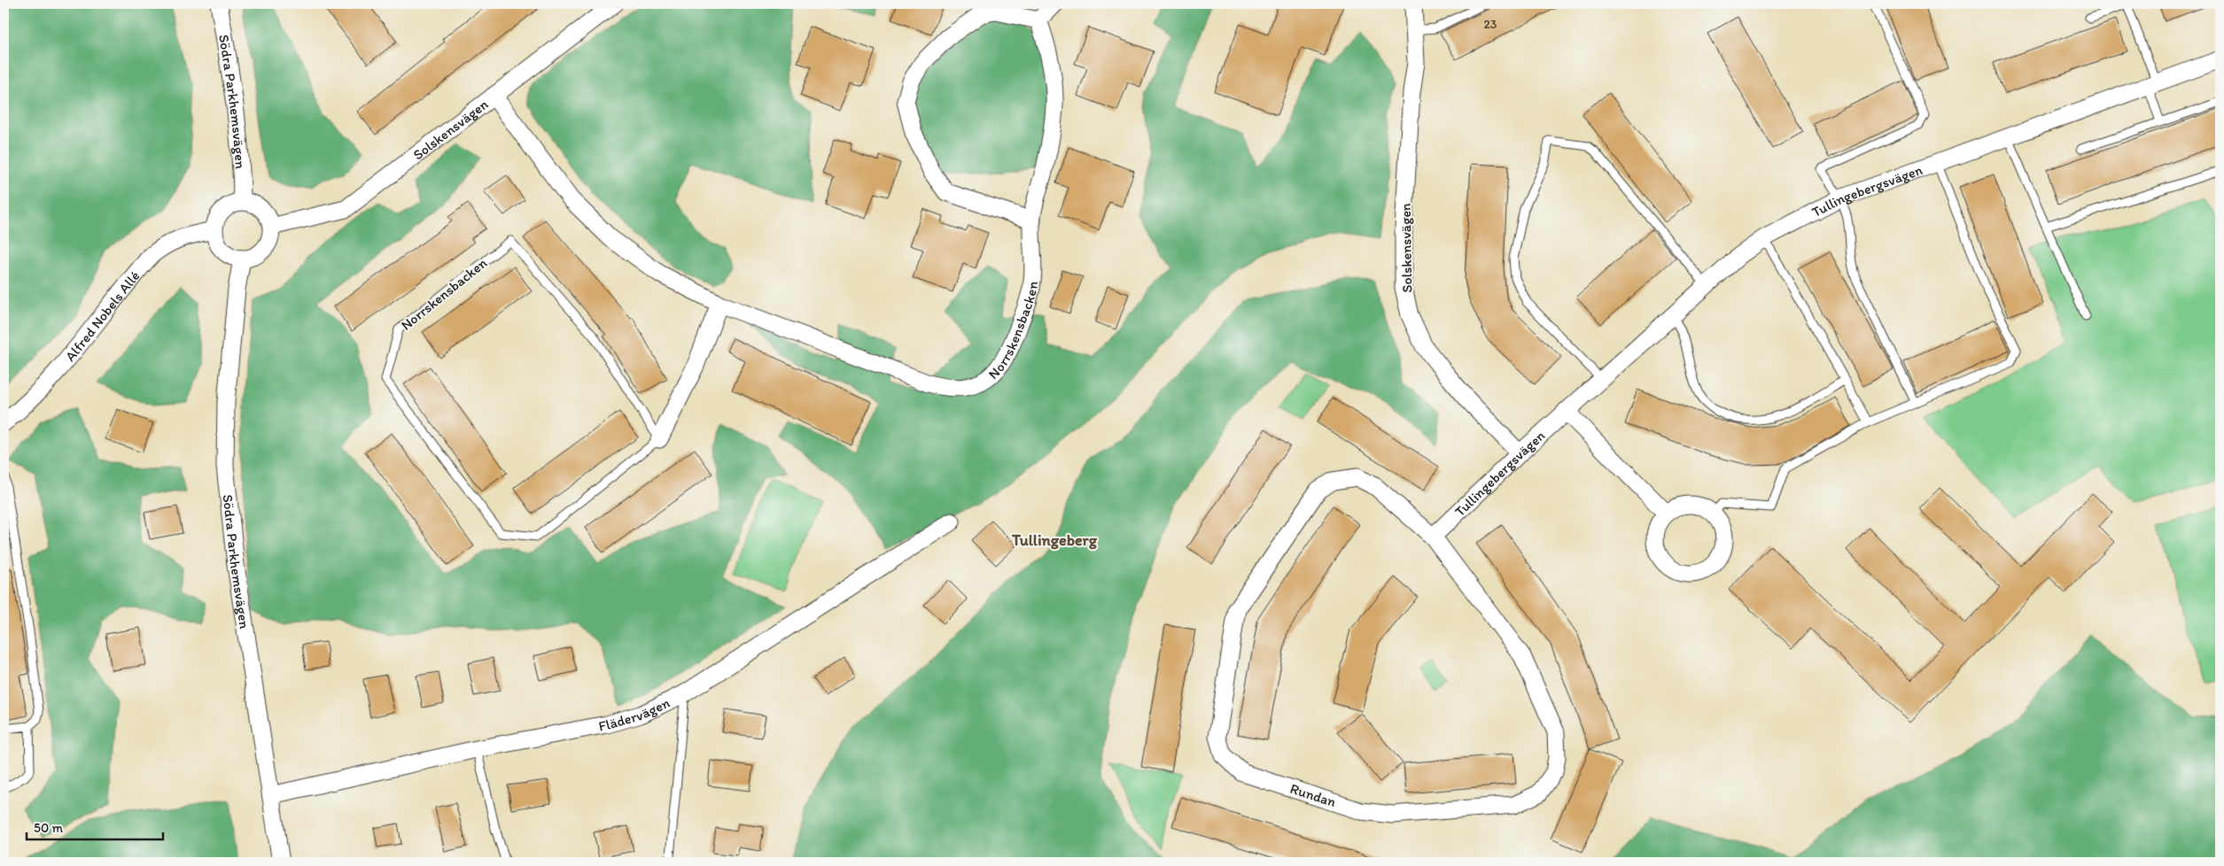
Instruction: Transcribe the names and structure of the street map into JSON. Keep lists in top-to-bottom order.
{
  "streets": {
    "street": [
      "Södra Parkhemsvägen",
      "Solskensvägen",
      "Tullingebergsvägen",
      "Norrskensbacken",
      "Alfred Nobels Allé",
      "Flädervägen",
      "Rundan"
    ]
  },
  "crossings": [
    ["Södra Parkhemsvägen", "Solskensvägen"],
    ["Södra Parkhemsvägen", "Alfred Nobels Allé"],
    ["Södra Parkhemsvägen", "Flädervägen"],
    ["Solskensvägen", "Tullingebergsvägen"],
    ["Solskensvägen", "Norrskensbacken"],
    ["Solskensvägen", "Alfred Nobels Allé"],
    ["Tullingebergsvägen", "Rundan"]
  ],
  "districts": ["Tullingeberg"],
  "house_numbers": ["23"],
  "scale_bar": "50 m"
}
